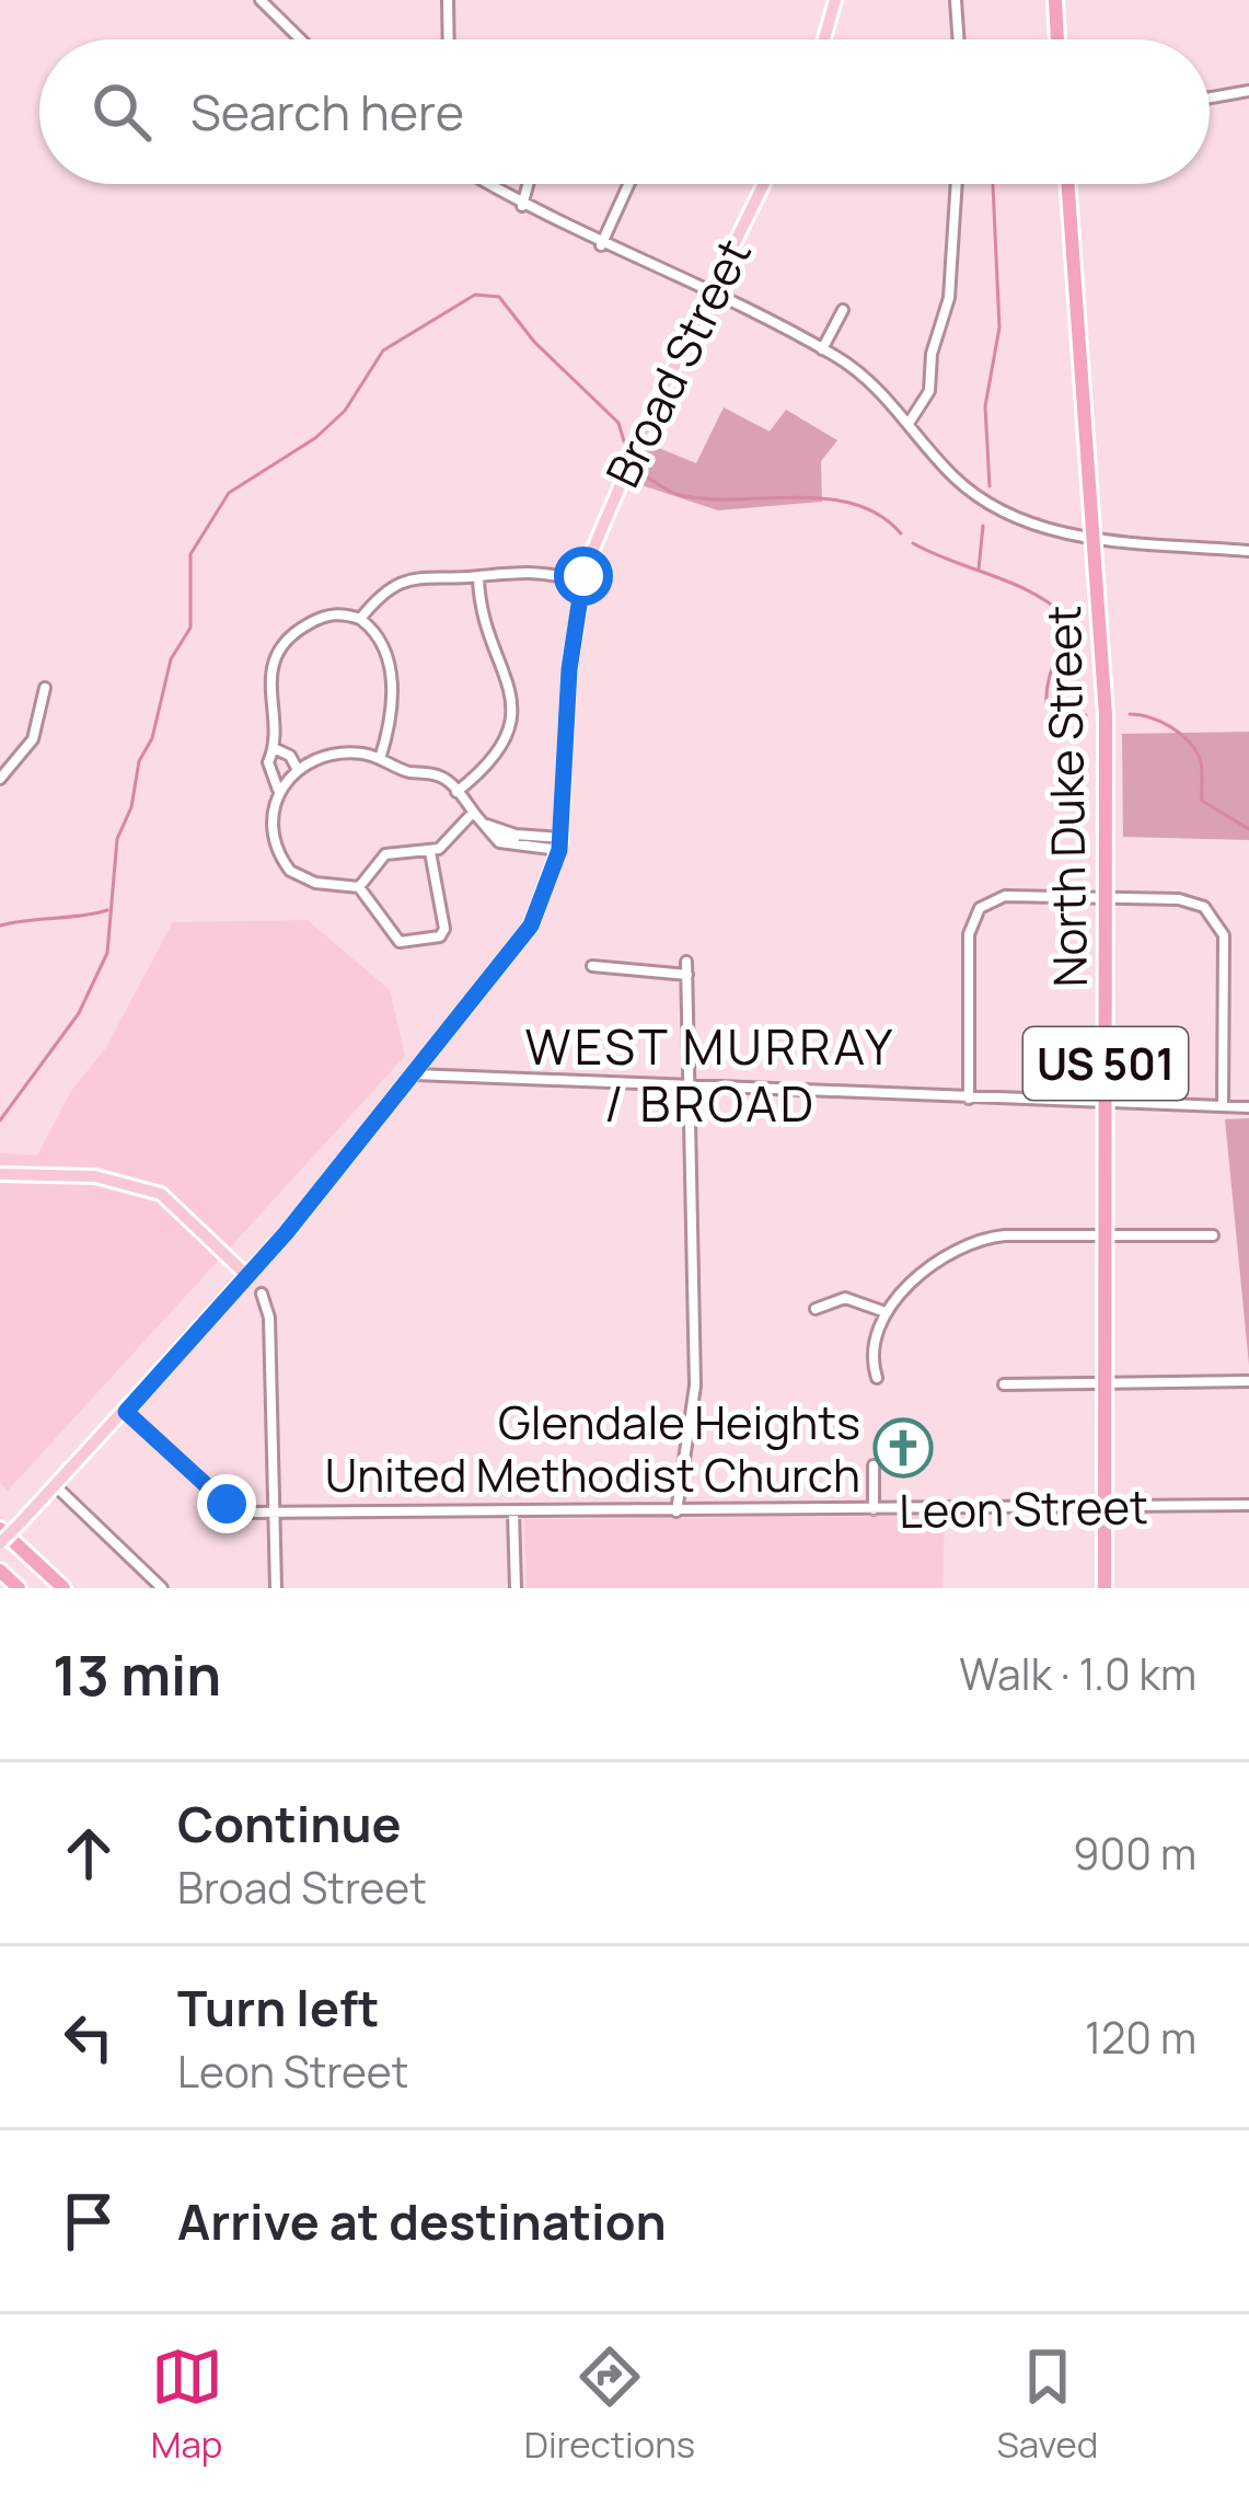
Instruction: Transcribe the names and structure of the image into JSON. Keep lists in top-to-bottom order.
{
  "streets": {
    "highway": ["North Duke Street", "US 501"],
    "main road": ["Broad Street"],
    "street": ["Leon Street"]
  },
  "crossings": [
    ["Broad Street", "Leon Street"],
    ["North Duke Street", "Leon Street"]
  ],
  "districts": ["WEST MURRAY / BROAD"],
  "places": {
    "church": ["Glendale Heights United Methodist Church"]
  },
  "page": {
    "search": "Search here",
    "heading": ["13 min", "Walk · 1.0 km"],
    "list": [
      ["Continue", "Broad Street", "900 m"],
      ["Turn left", "Leon Street", "120 m"],
      "Arrive at destination"
    ],
    "nav": ["Map", "Directions", "Saved"]
  }
}
